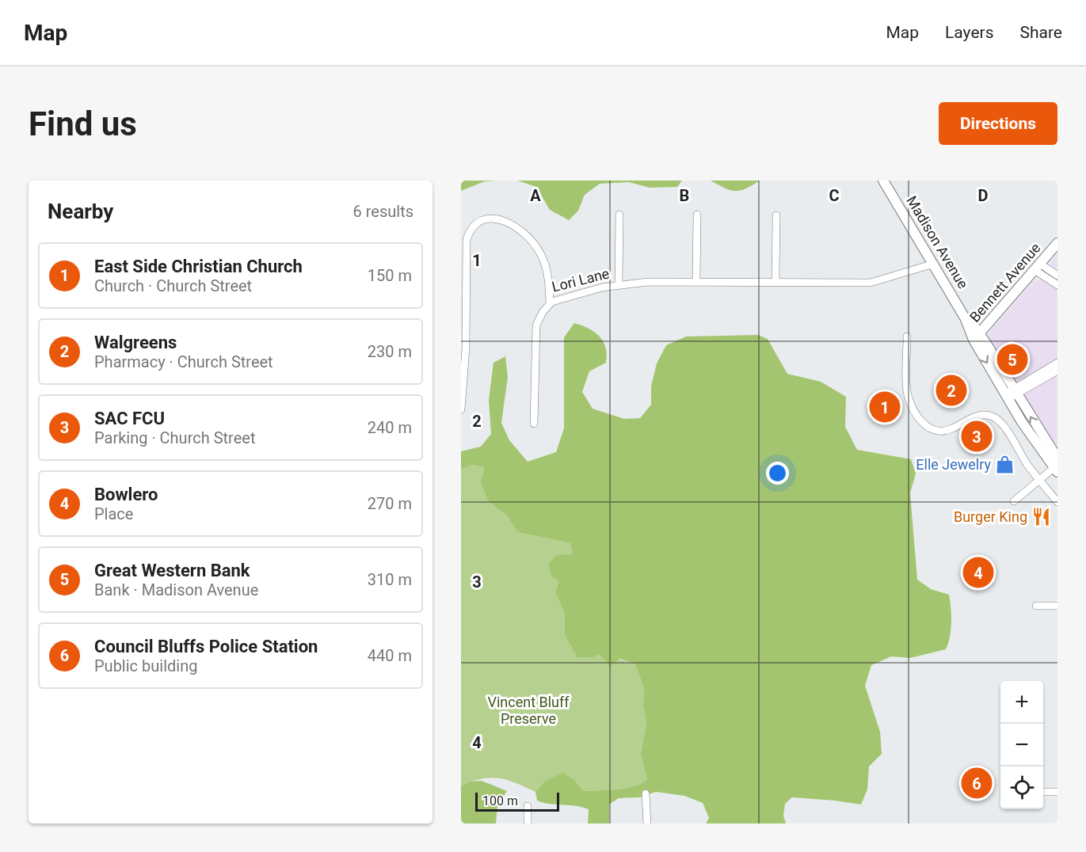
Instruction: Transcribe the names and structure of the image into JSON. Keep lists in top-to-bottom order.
{
  "streets": {
    "main road": ["Madison Avenue", "Bennett Avenue"],
    "street": ["Lori Lane"]
  },
  "crossings": [
    ["Madison Avenue", "Lori Lane"],
    ["Madison Avenue", "Bennett Avenue"]
  ],
  "parks": ["Vincent Bluff Preserve"],
  "places": {
    "shop": ["Elle Jewelry"],
    "restaurant": ["Burger King"]
  },
  "scale_bar": "100 m",
  "page": {
    "header": "Map",
    "nav": ["Map", "Layers", "Share"],
    "buttons": "Directions",
    "title": "Find us",
    "heading": ["Nearby", "6 results"],
    "list": [
      {
        "mark": "1",
        "name": "East Side Christian Church",
        "note": "Church · Church Street",
        "value": "150 m"
      },
      {
        "mark": "2",
        "name": "Walgreens",
        "note": "Pharmacy · Church Street",
        "value": "230 m"
      },
      {
        "mark": "3",
        "name": "SAC FCU",
        "note": "Parking · Church Street",
        "value": "240 m"
      },
      {
        "mark": "4",
        "name": "Bowlero",
        "note": "Place",
        "value": "270 m"
      },
      {
        "mark": "5",
        "name": "Great Western Bank",
        "note": "Bank · Madison Avenue",
        "value": "310 m"
      },
      {
        "mark": "6",
        "name": "Council Bluffs Police Station",
        "note": "Public building",
        "value": "440 m"
      }
    ],
    "pins": [
      "5",
      "2",
      "1",
      "3",
      "4",
      "6"
    ],
    "map_buttons": ["+", "−"],
    "scale": "100 m"
  },
  "grid": {
    "columns": [
      "A",
      "B",
      "C",
      "D"
    ],
    "rows": [
      "1",
      "2",
      "3",
      "4"
    ]
  }
}
